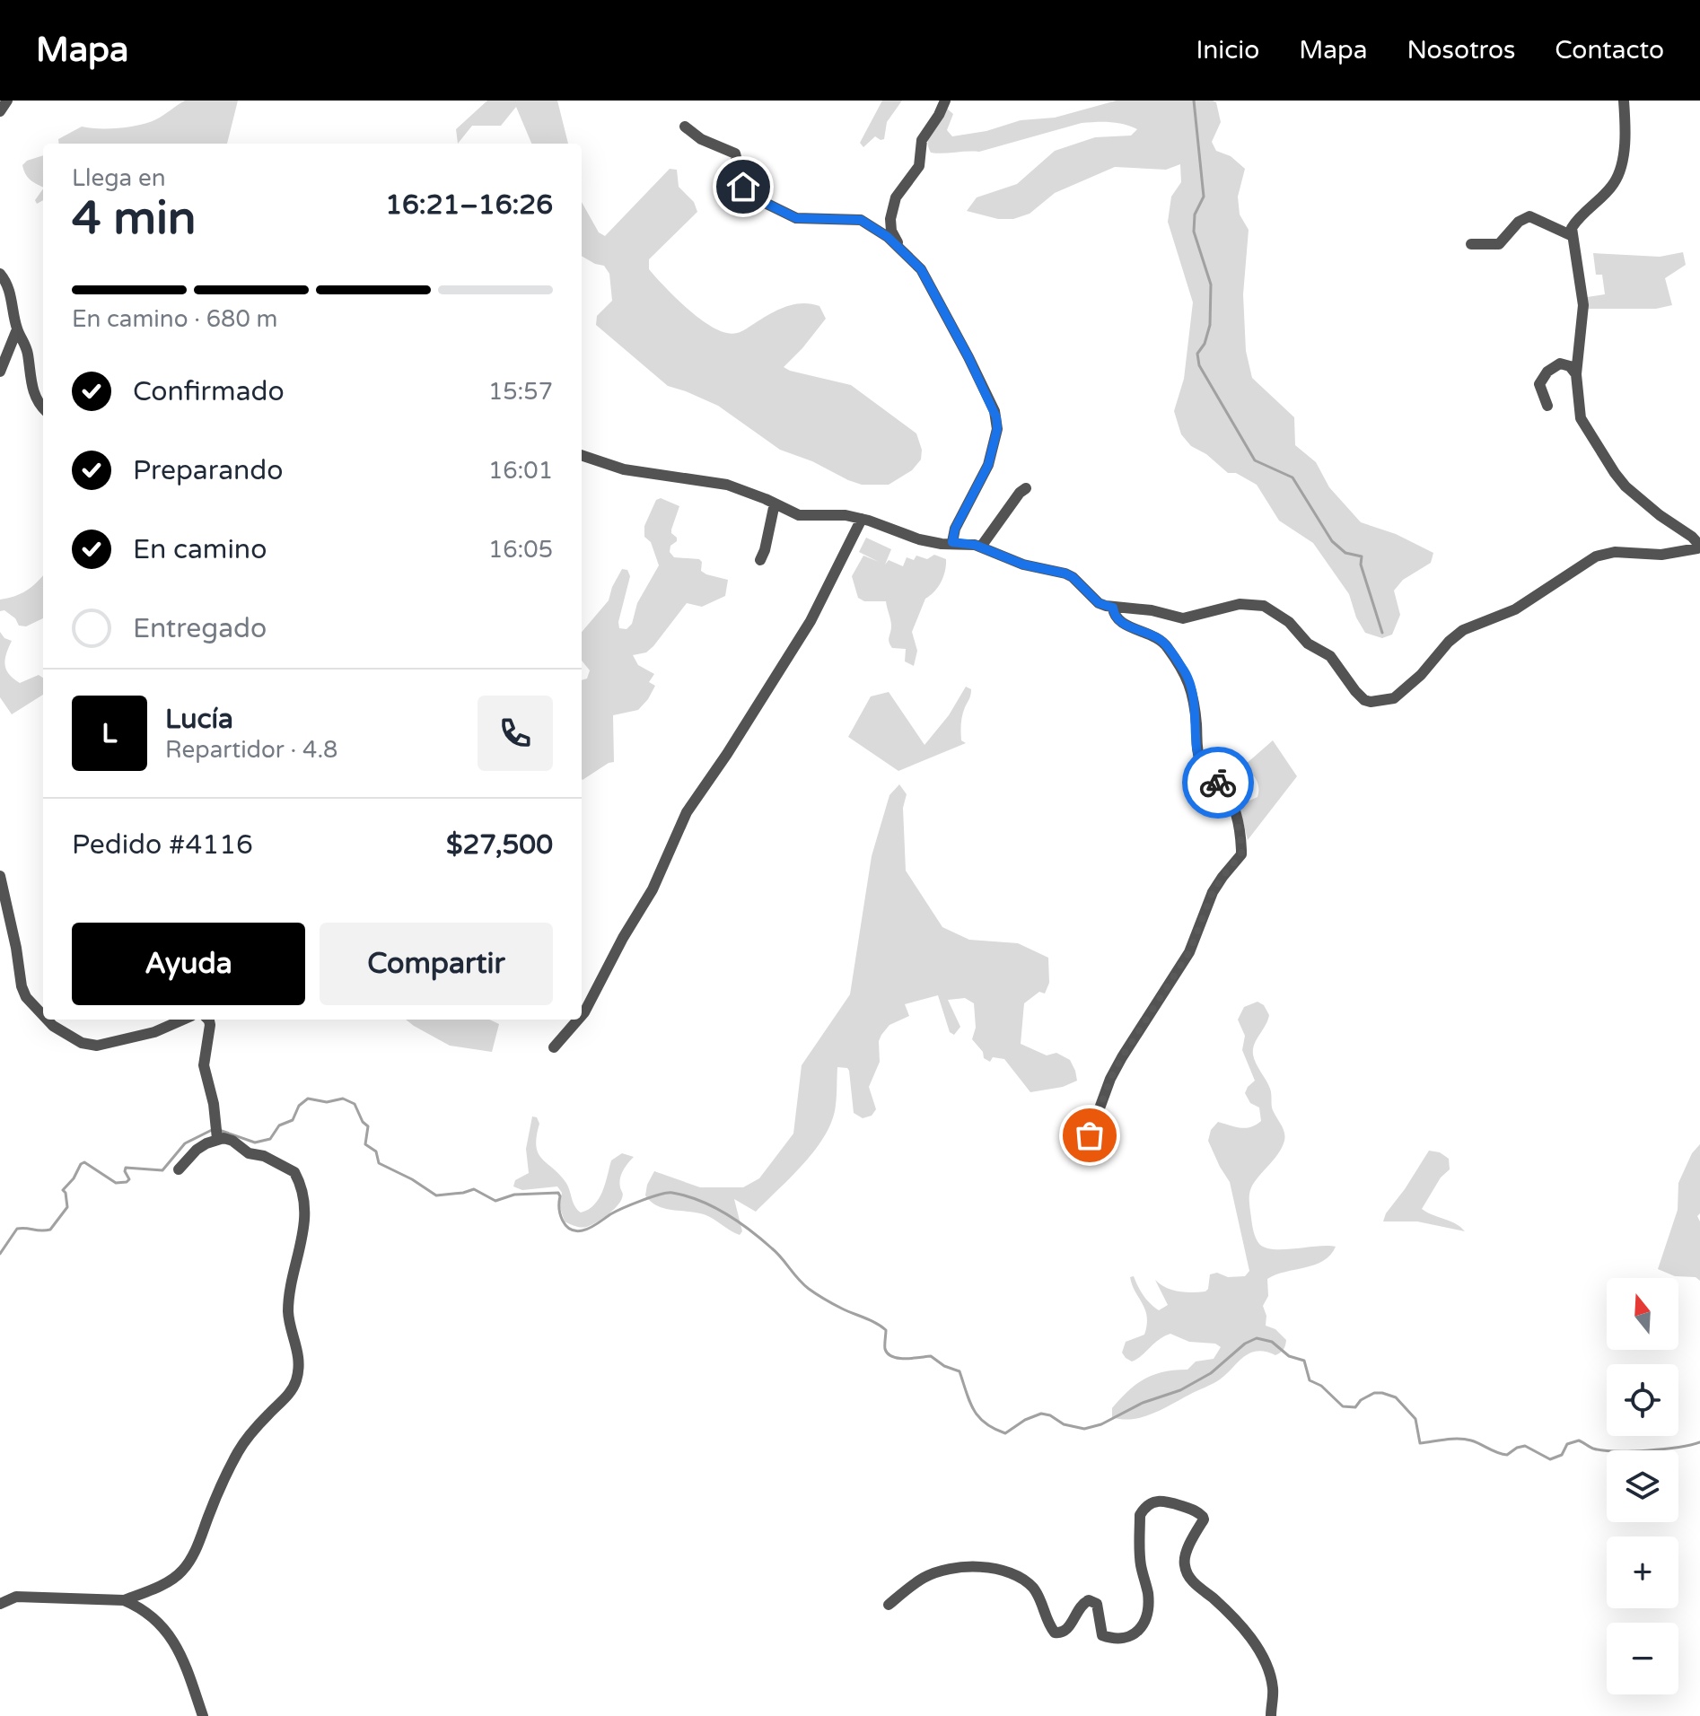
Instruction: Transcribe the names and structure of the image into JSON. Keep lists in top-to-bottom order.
{
  "north": "top",
  "page": {
    "header": "Mapa",
    "nav": [
      "Inicio",
      "Mapa",
      "Nosotros",
      "Contacto"
    ],
    "heading": ["4 min", "Llega en", "16:21–16:26"],
    "panel": [
      "Lucía",
      "Repartidor · 4.8",
      "Pedido #4116",
      "$27,500"
    ],
    "bar": "En camino · 680 m",
    "list": [
      ["Confirmado", "15:57"],
      ["Preparando", "16:01"],
      ["En camino", "16:05"],
      "Entregado"
    ],
    "round": "L",
    "buttons": ["Ayuda", "Compartir"],
    "map_buttons": ["+", "−"]
  }
}
